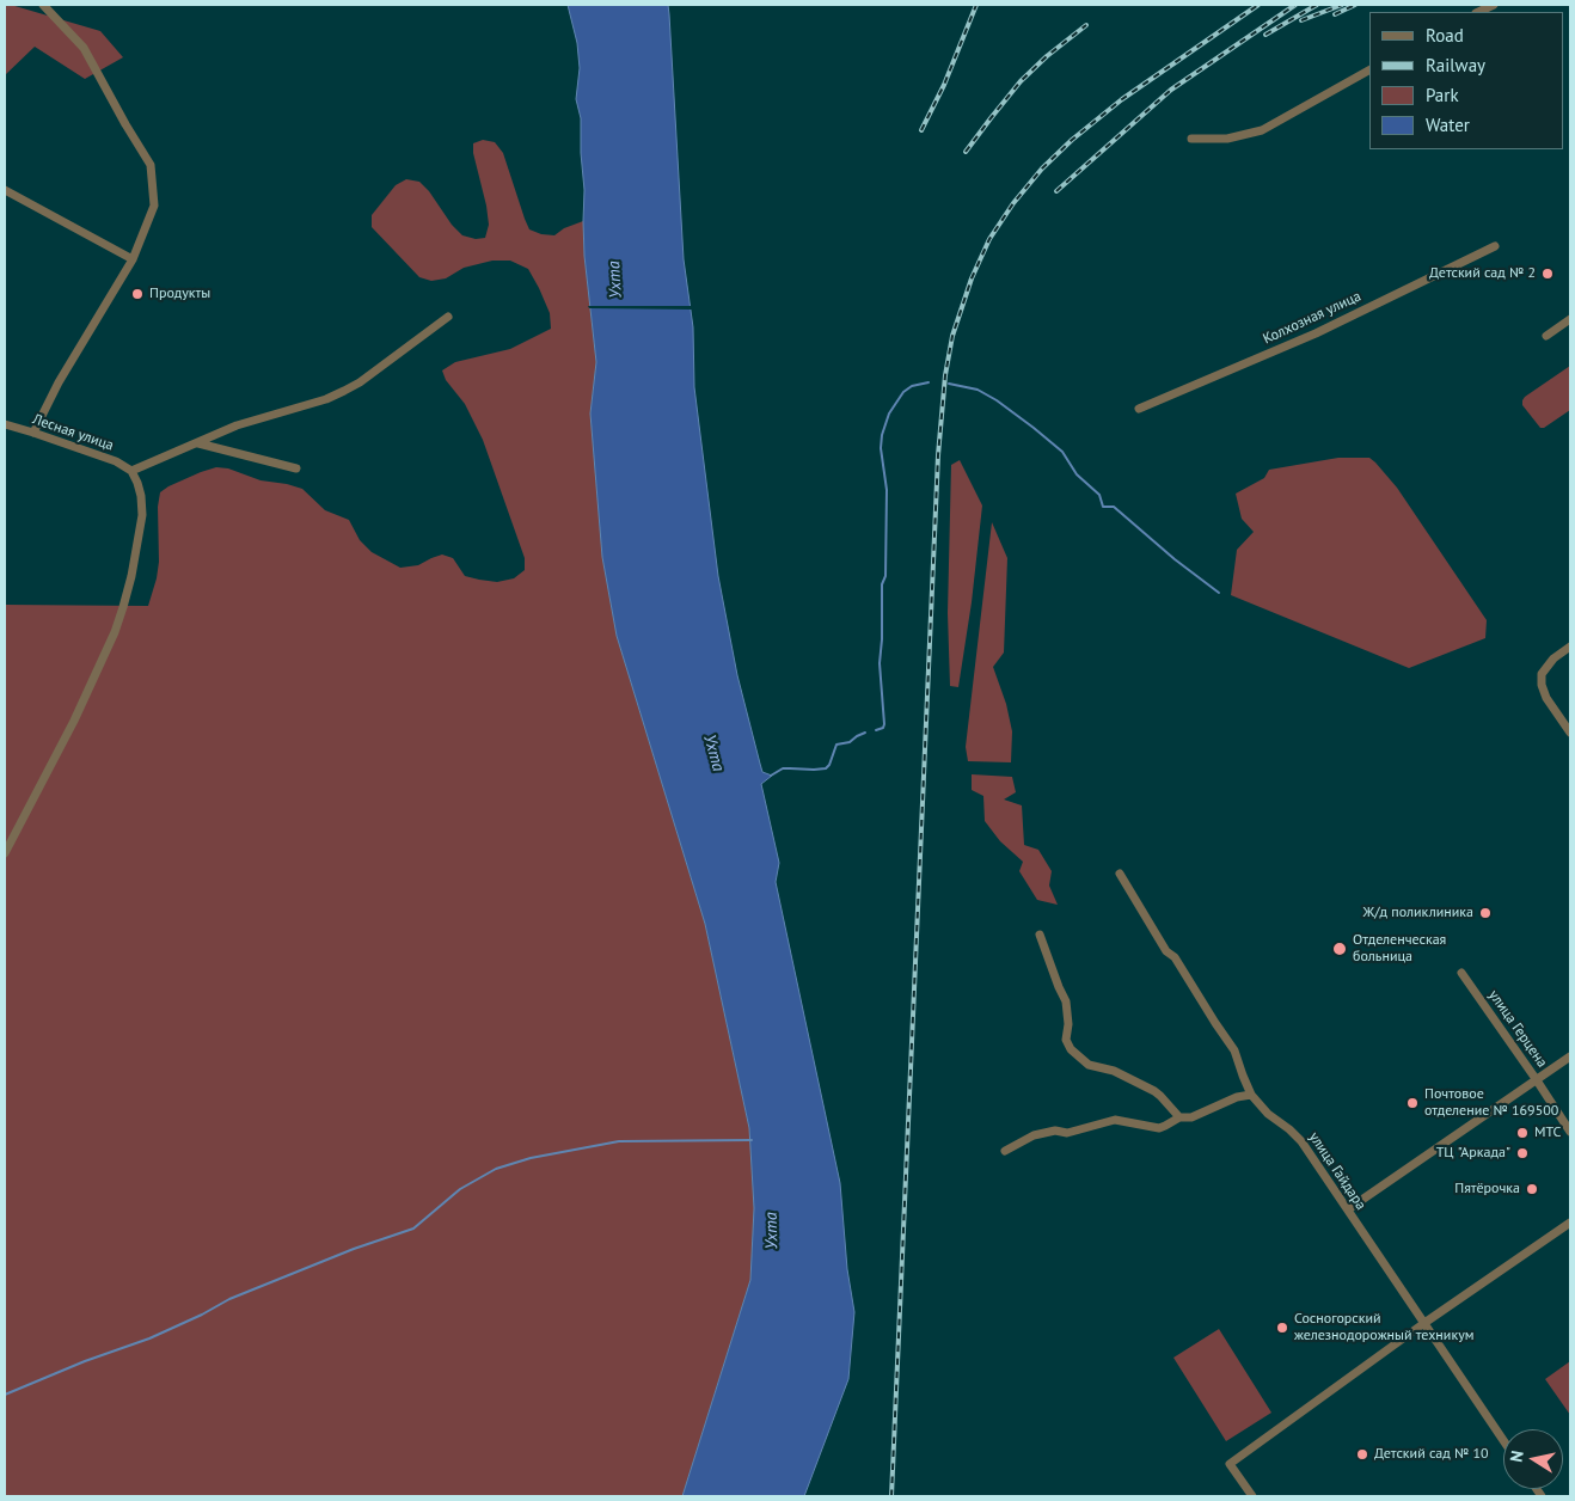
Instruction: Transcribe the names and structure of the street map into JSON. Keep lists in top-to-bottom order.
{
  "streets": {
    "street": [
      "Колхозная улица",
      "Лесная улица",
      "улица Герцена",
      "улица Гайдара"
    ]
  },
  "water": ["Ухта"],
  "places": [
    "Детский сад № 2",
    "Продукты",
    "Ж/д поликлиника",
    "Отделенческая больница",
    "Почтовое отделение № 169500",
    "МТС",
    "ТЦ \"Аркада\"",
    "Пятёрочка",
    "Сосногорский железнодорожный техникум",
    "Детский сад № 10"
  ],
  "legend": [
    "Road",
    "Railway",
    "Park",
    "Water"
  ],
  "north": "left"
}
